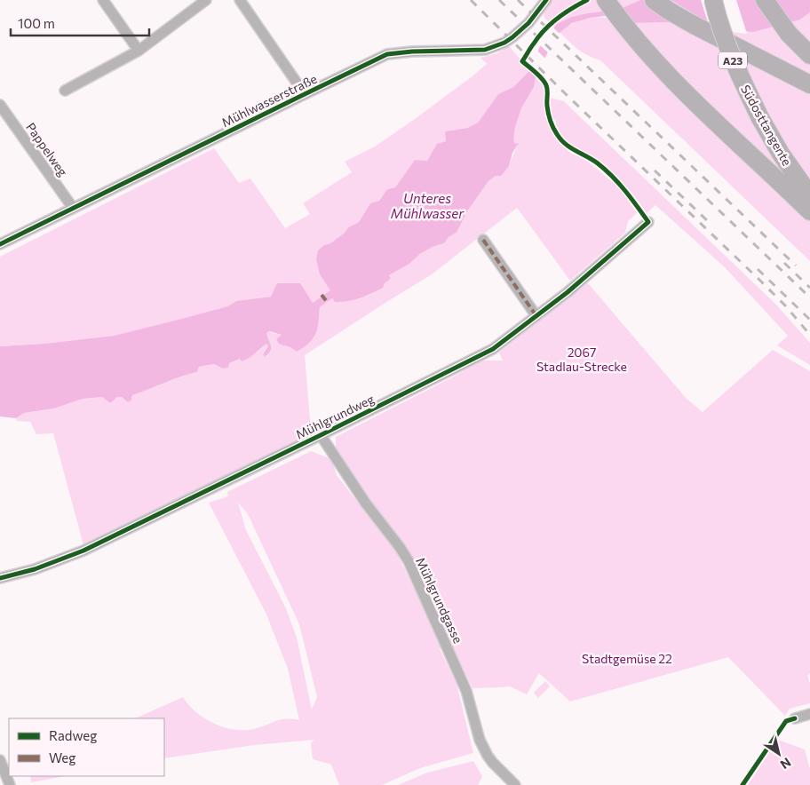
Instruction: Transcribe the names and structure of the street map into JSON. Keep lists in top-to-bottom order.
{
  "streets": {
    "highway": ["A23", "Südosttangente"],
    "street": [
      "Mühlwasserstraße",
      "Pappelweg",
      "Mühlgrundweg",
      "Mühlgrundgasse"
    ]
  },
  "crossings": [
    ["Mühlwasserstraße", "Pappelweg"],
    ["Mühlgrundweg", "Mühlgrundgasse"]
  ],
  "water": ["Unteres Mühlwasser"],
  "parks": ["2067 Stadlau-Strecke", "Stadtgemüse 22"],
  "legend": ["Radweg", "Weg"],
  "scale_bar": "100 m",
  "north": "bottom right"
}
